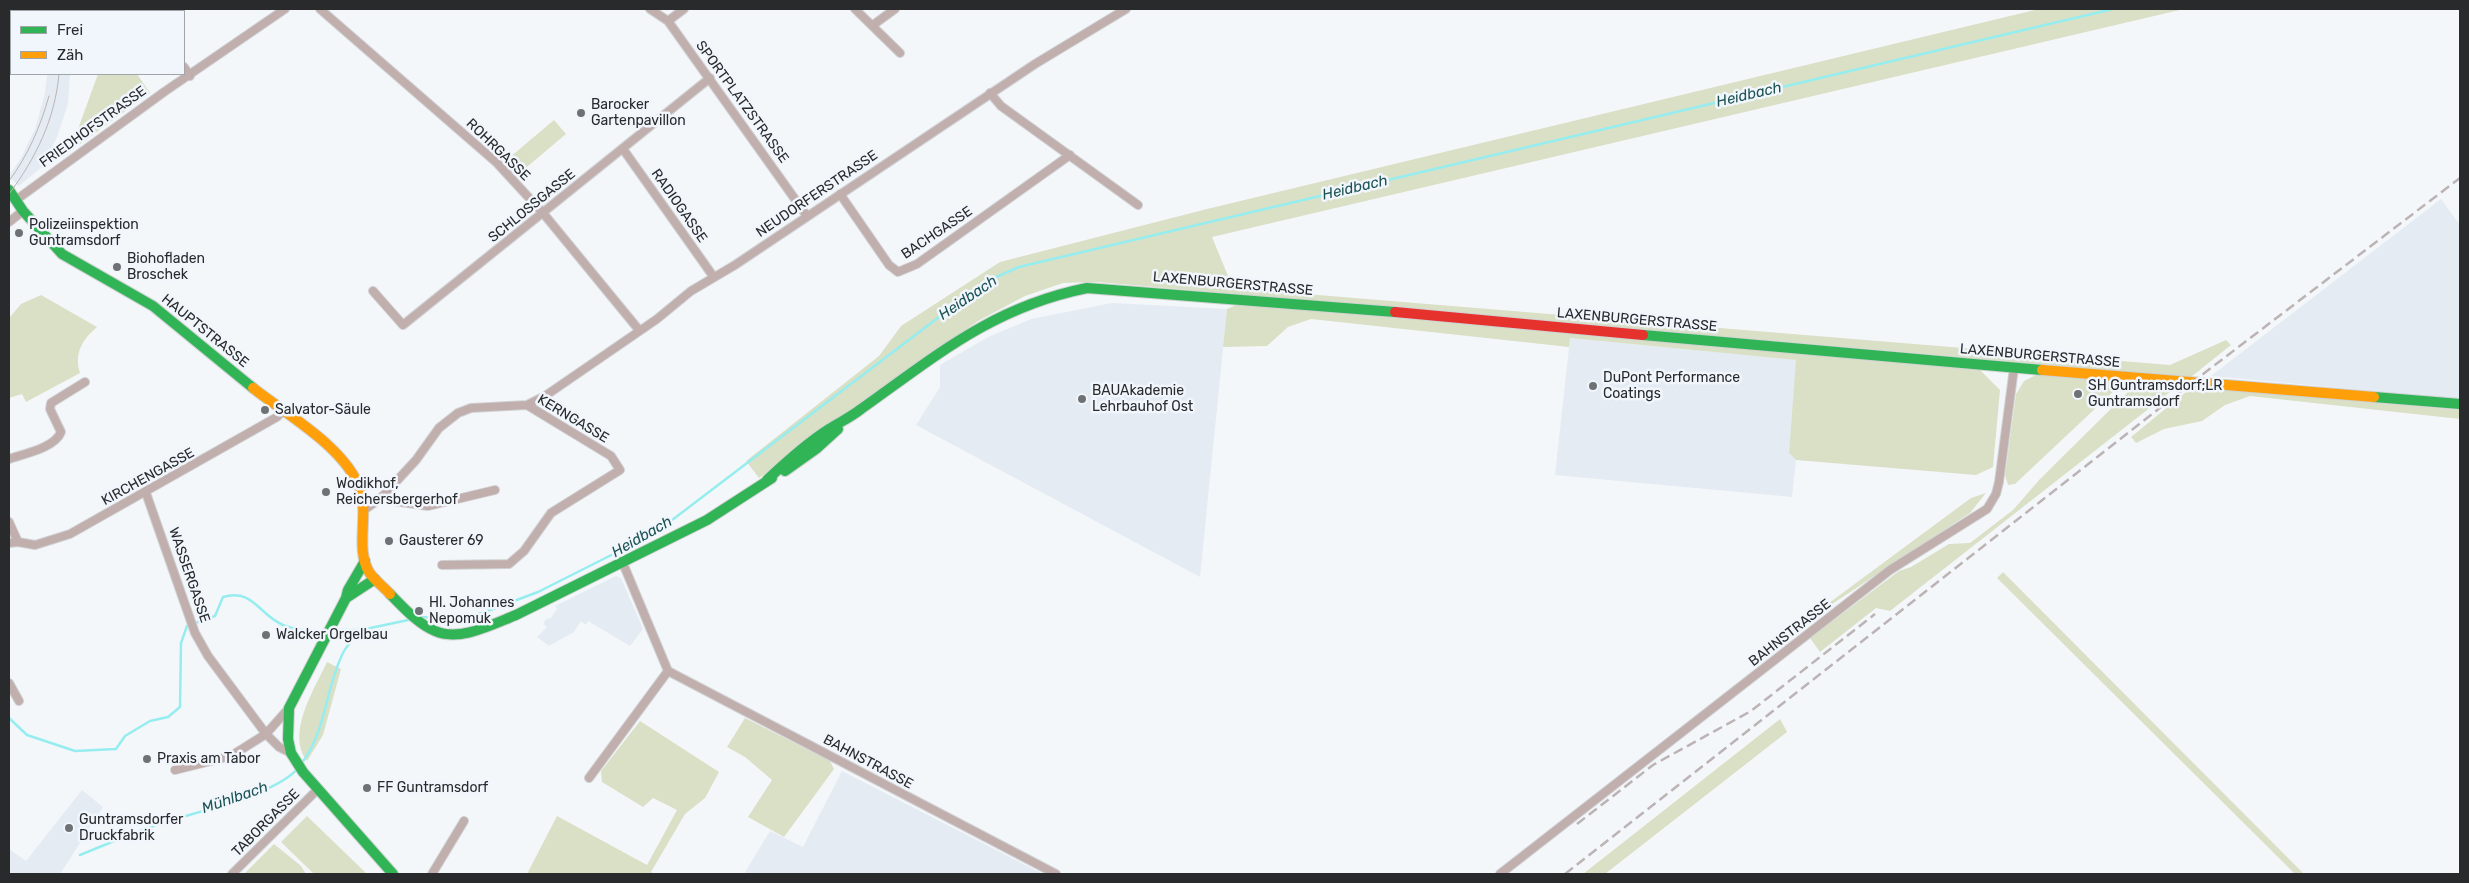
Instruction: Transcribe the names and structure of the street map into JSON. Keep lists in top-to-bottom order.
{
  "streets": {
    "street": [
      "SPORTPLATZSTRASSE",
      "FRIEDHOFSTRASSE",
      "ROHRGASSE",
      "NEUDORFERSTRASSE",
      "SCHLOSSGASSE",
      "RADIOGASSE",
      "BACHGASSE",
      "LAXENBURGERSTRASSE",
      "HAUPTSTRASSE",
      "KERNGASSE",
      "KIRCHENGASSE",
      "WASSERGASSE",
      "BAHNSTRASSE",
      "TABORGASSE"
    ]
  },
  "crossings": [
    ["SPORTPLATZSTRASSE", "NEUDORFERSTRASSE"],
    ["SPORTPLATZSTRASSE", "SCHLOSSGASSE"],
    ["FRIEDHOFSTRASSE", "HAUPTSTRASSE"],
    ["ROHRGASSE", "NEUDORFERSTRASSE"],
    ["ROHRGASSE", "SCHLOSSGASSE"],
    ["NEUDORFERSTRASSE", "RADIOGASSE"],
    ["NEUDORFERSTRASSE", "BACHGASSE"],
    ["NEUDORFERSTRASSE", "KERNGASSE"],
    ["SCHLOSSGASSE", "RADIOGASSE"],
    ["LAXENBURGERSTRASSE", "HAUPTSTRASSE"],
    ["LAXENBURGERSTRASSE", "KERNGASSE"],
    ["LAXENBURGERSTRASSE", "BAHNSTRASSE"],
    ["HAUPTSTRASSE", "KERNGASSE"],
    ["HAUPTSTRASSE", "KIRCHENGASSE"],
    ["KIRCHENGASSE", "WASSERGASSE"]
  ],
  "water": ["Heidbach", "Mühlbach"],
  "places": [
    "Barocker Gartenpavillon",
    "Polizeiinspektion Guntramsdorf",
    "Biohofladen Broschek",
    "DuPont Performance Coatings",
    "SH Guntramsdorf;LR Guntramsdorf",
    "BAUAkademie Lehrbauhof Ost",
    "Salvator-Säule",
    "Wodikhof, Reichersbergerhof",
    "Gausterer 69",
    "Hl. Johannes Nepomuk",
    "Walcker Orgelbau",
    "Praxis am Tabor",
    "FF Guntramsdorf",
    "Guntramsdorfer Druckfabrik"
  ],
  "legend": ["Frei", "Zäh"]
}
